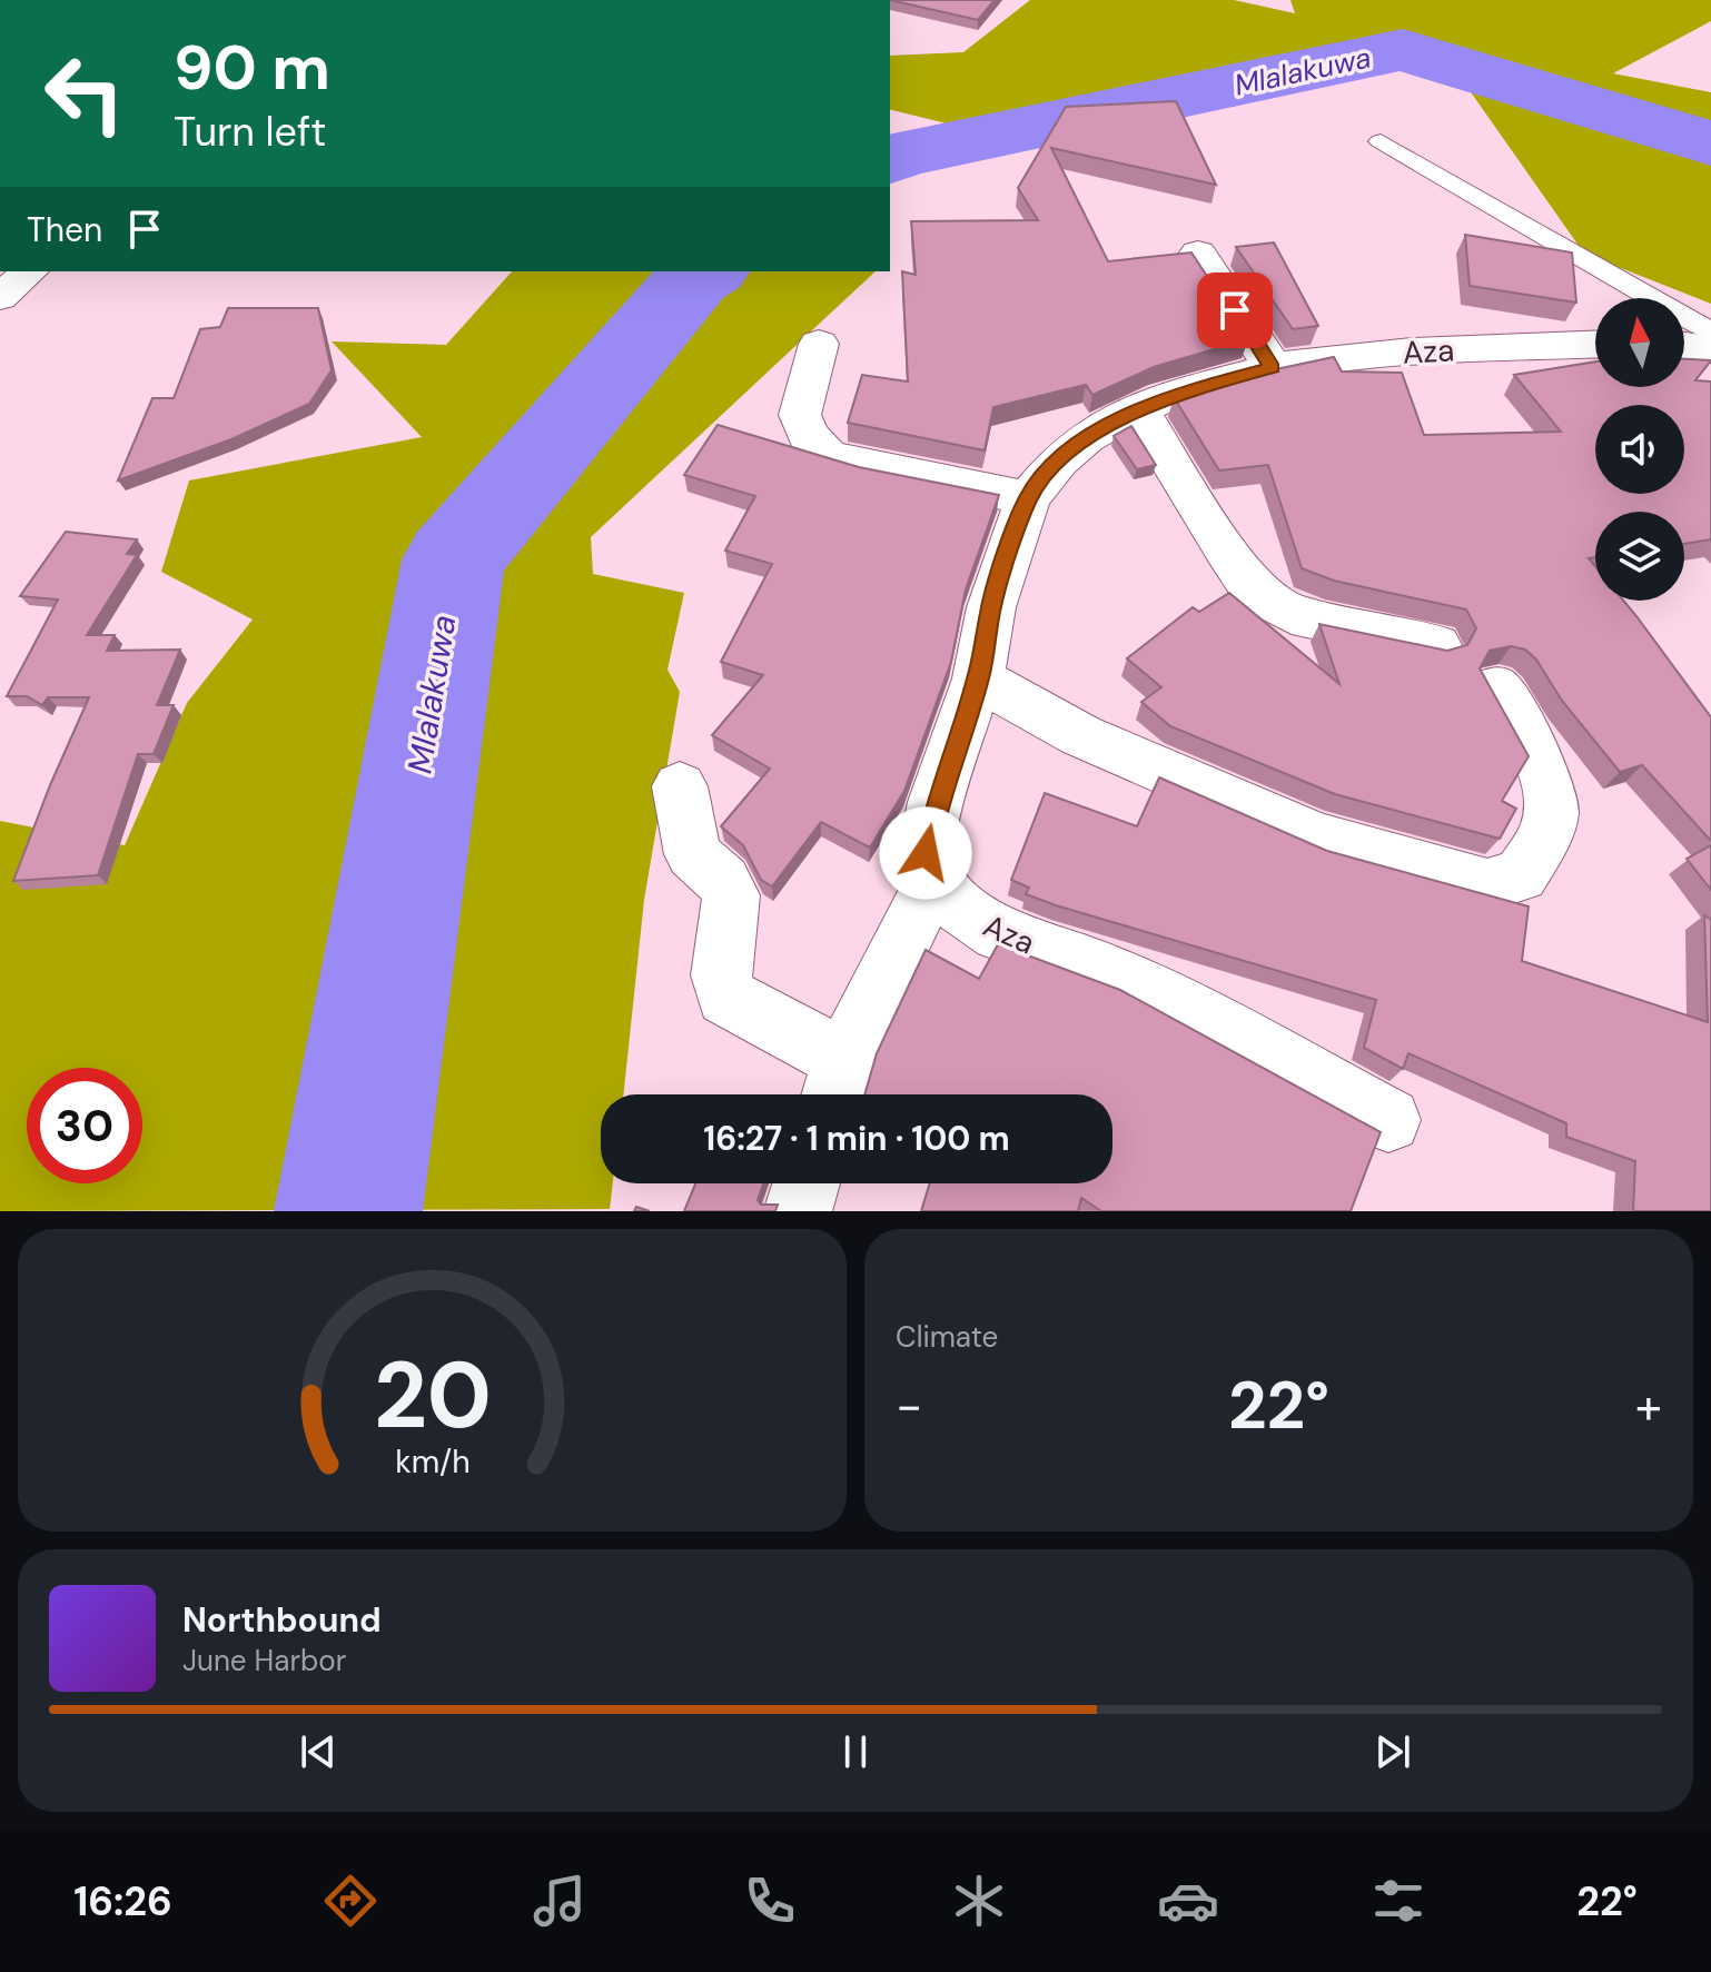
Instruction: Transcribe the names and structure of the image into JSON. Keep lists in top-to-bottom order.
{
  "streets": {
    "street": ["Aza"]
  },
  "water": ["Mlalakuwa"],
  "north": "top",
  "page": {
    "turn": ["90 m", "Turn left"],
    "then": "Then",
    "limit": "30",
    "trip": "16:27 · 1 min · 100 m",
    "tile": "Climate",
    "heat": ["−", "22°", "+"],
    "song": ["Northbound", "June Harbor"],
    "tabs": ["16:26", "22°"],
    "gauge": ["20", "km/h"]
  }
}
